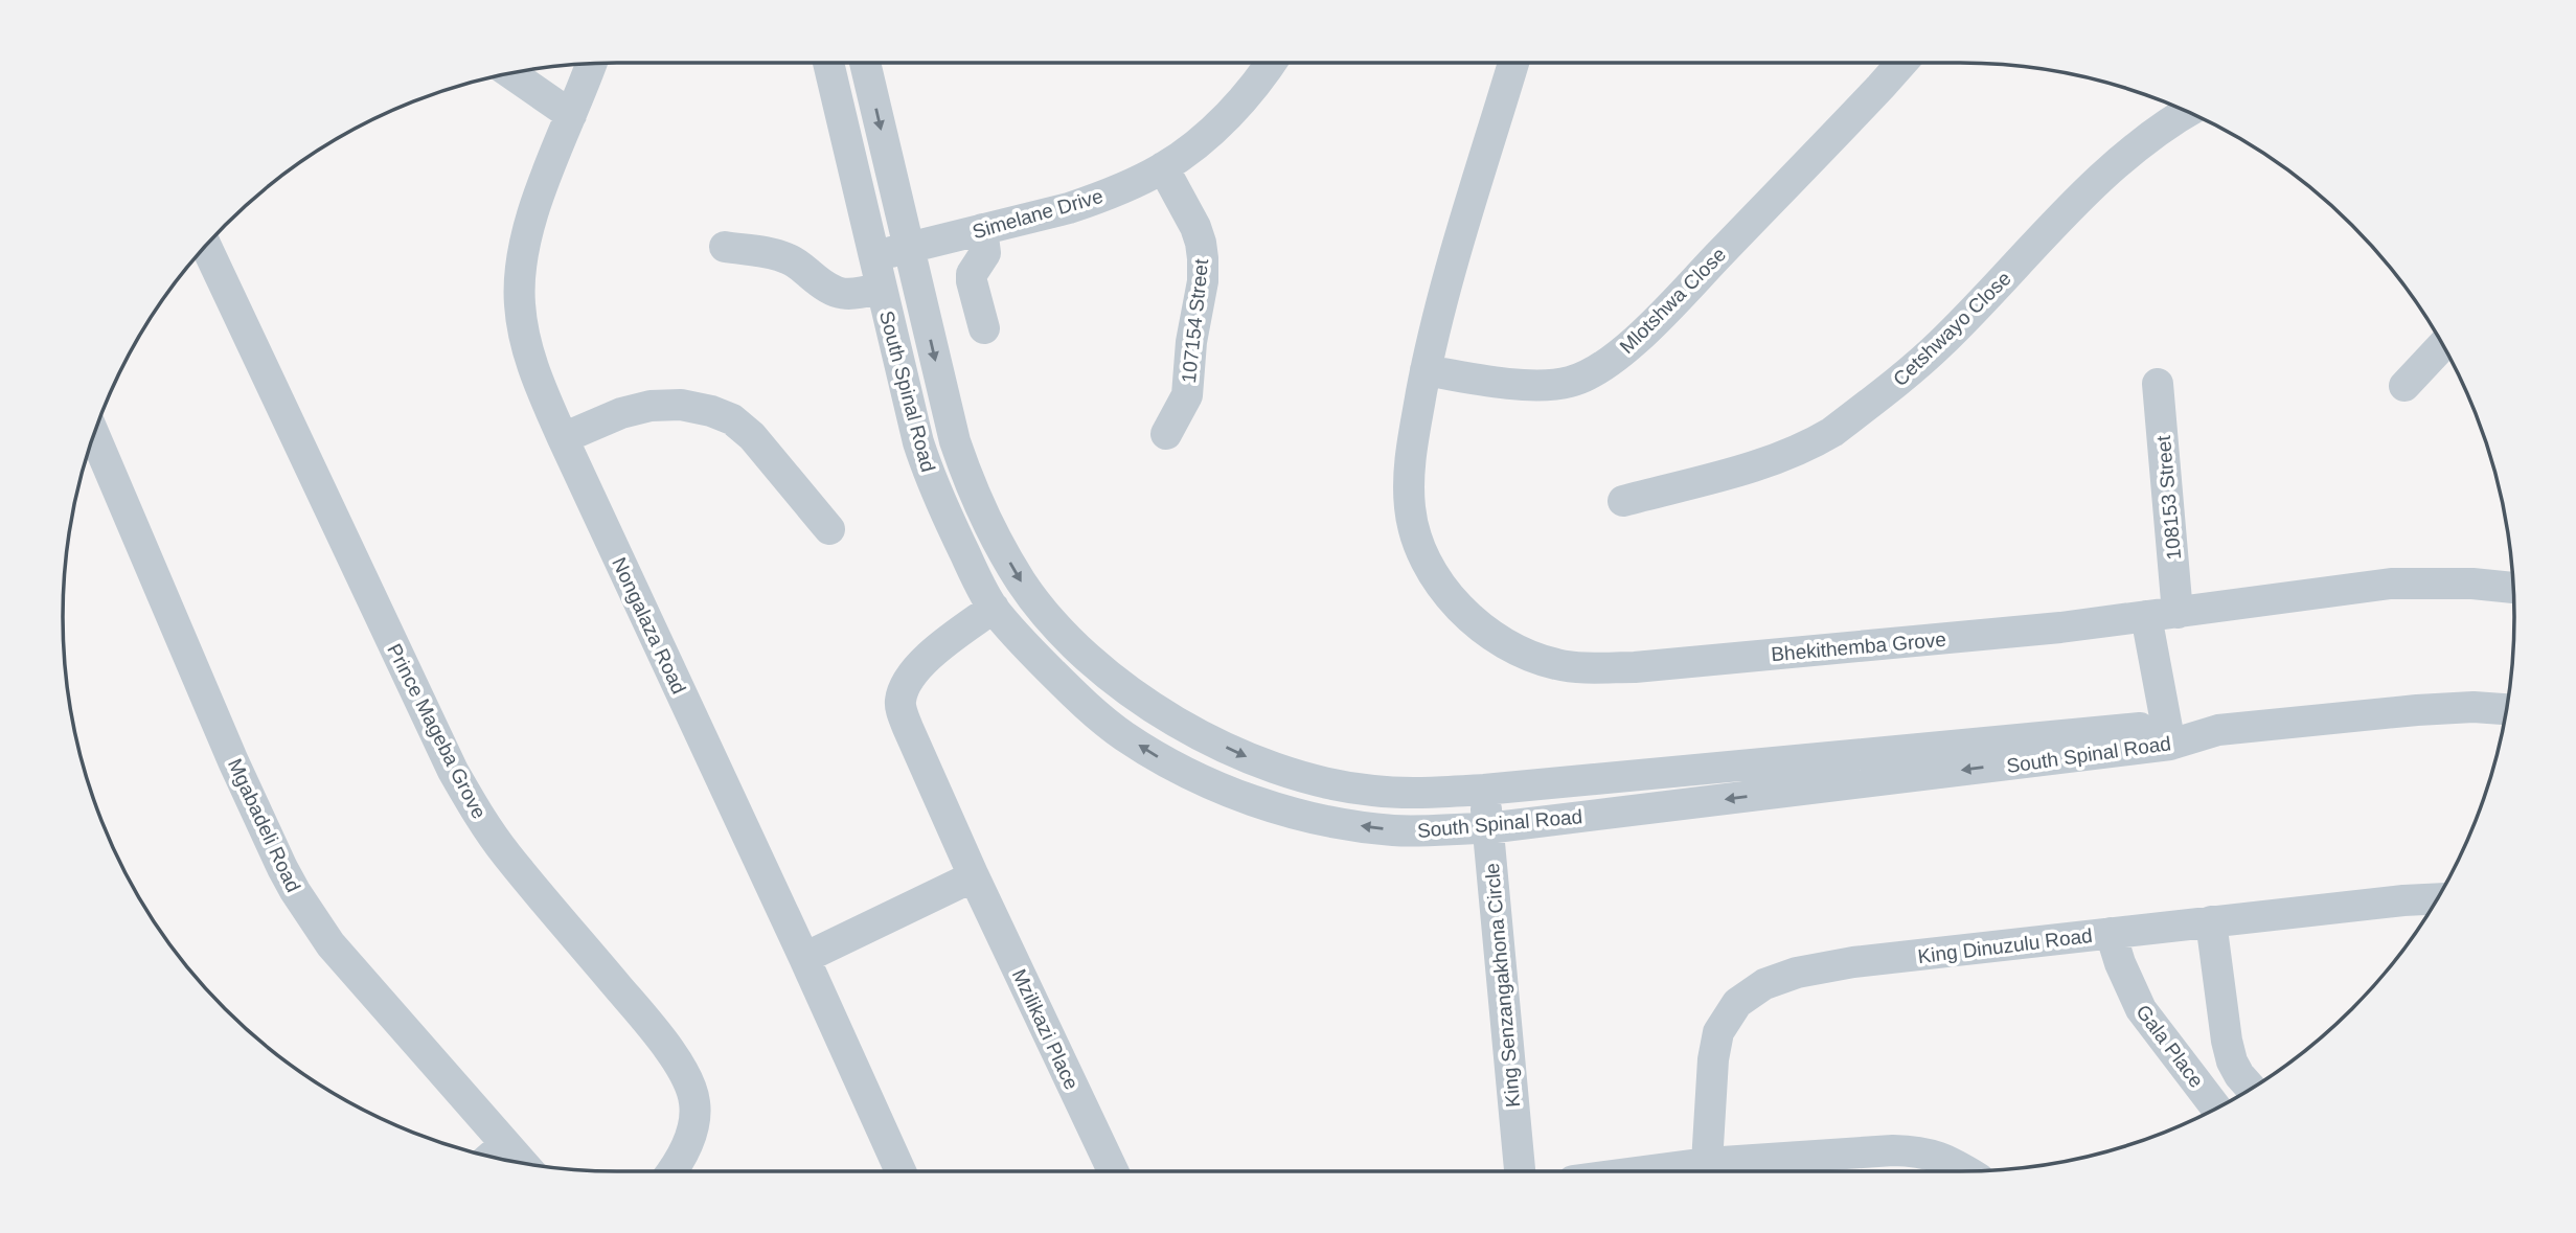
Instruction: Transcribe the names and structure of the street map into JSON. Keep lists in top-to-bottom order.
{
  "streets": {
    "street": [
      "Simelane Drive",
      "Mlotshwa Close",
      "107154 Street",
      "Cetshwayo Close",
      "South Spinal Road",
      "108153 Street",
      "Nongalaza Road",
      "Bhekithemba Grove",
      "Prince Mageba Grove",
      "Mgabadeli Road",
      "King Dinuzulu Road",
      "King Senzangakhona Circle",
      "Mzilikazi Place",
      "Gala Place"
    ]
  },
  "crossings": [
    ["Simelane Drive", "107154 Street"],
    ["Simelane Drive", "South Spinal Road"],
    ["Mlotshwa Close", "Bhekithemba Grove"],
    ["South Spinal Road", "King Senzangakhona Circle"],
    ["South Spinal Road", "Mzilikazi Place"],
    ["108153 Street", "Bhekithemba Grove"],
    ["King Dinuzulu Road", "Gala Place"]
  ]
}
